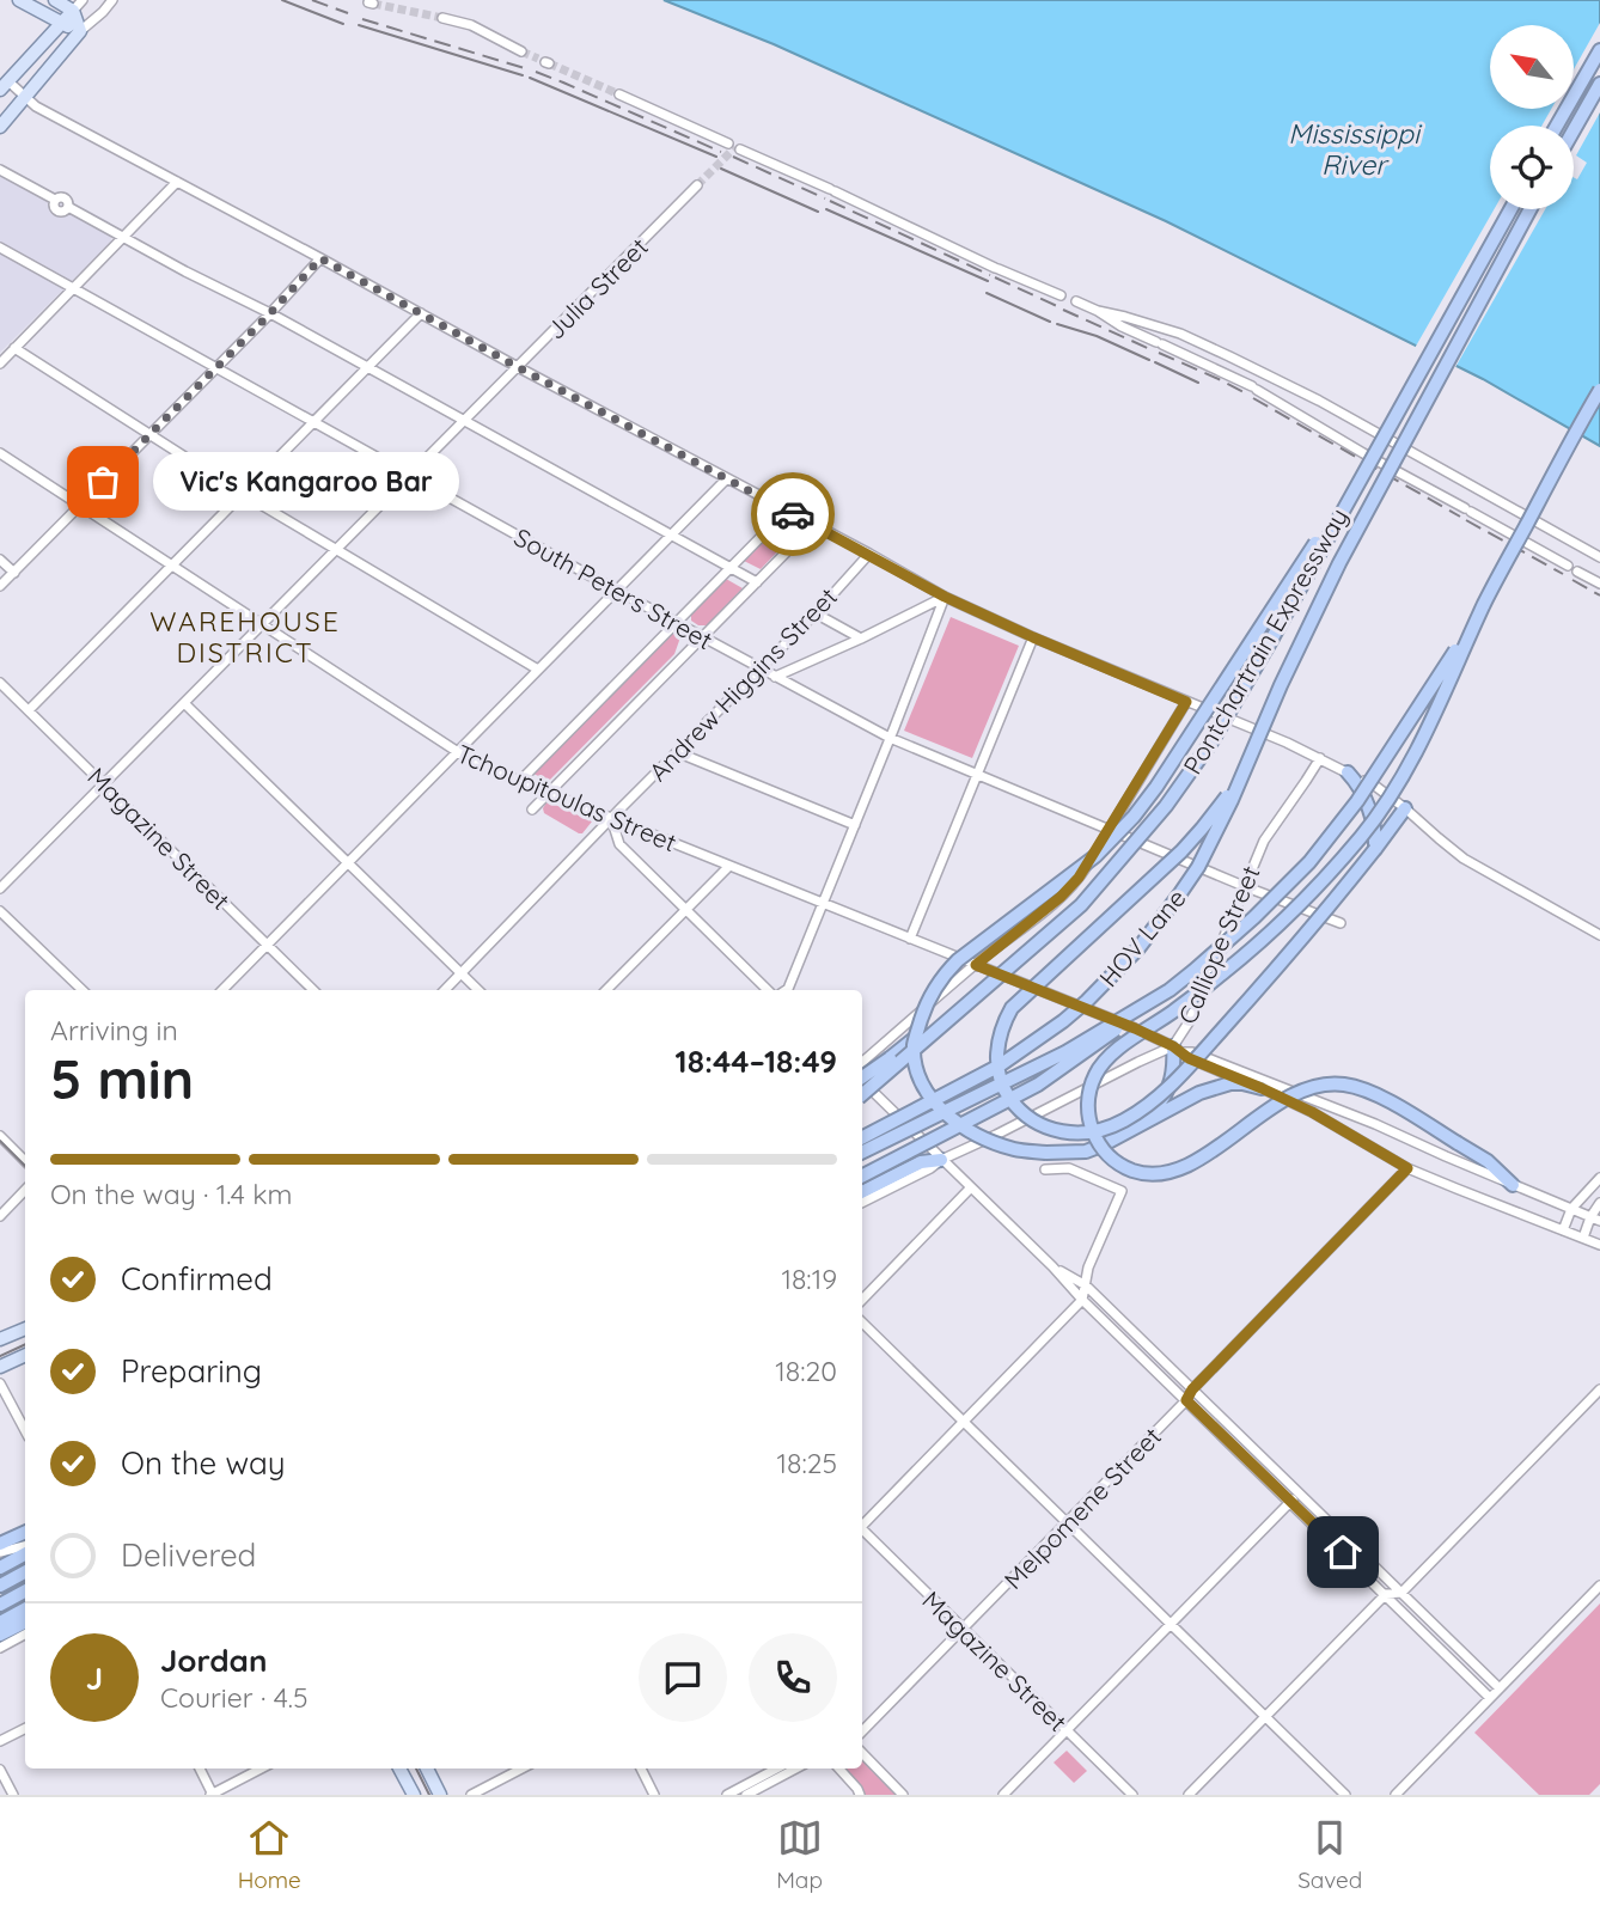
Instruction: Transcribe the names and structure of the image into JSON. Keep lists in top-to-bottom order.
{
  "streets": {
    "highway": ["Pontchartrain Expressway", "HOV Lane"],
    "street": [
      "Julia Street",
      "South Peters Street",
      "Andrew Higgins Street",
      "Tchoupitoulas Street",
      "Magazine Street",
      "Calliope Street",
      "Melpomene Street"
    ]
  },
  "crossings": [
    ["Julia Street", "South Peters Street"],
    ["Julia Street", "Tchoupitoulas Street"],
    ["Julia Street", "Magazine Street"],
    ["South Peters Street", "Andrew Higgins Street"],
    ["South Peters Street", "Calliope Street"],
    ["Andrew Higgins Street", "Tchoupitoulas Street"],
    ["Tchoupitoulas Street", "Calliope Street"],
    ["Tchoupitoulas Street", "Melpomene Street"],
    ["Magazine Street", "Melpomene Street"]
  ],
  "districts": ["WAREHOUSE DISTRICT"],
  "water": ["Mississippi River"],
  "places": ["Vic's Kangaroo Bar"],
  "north": "top left",
  "page": {
    "bubble": "Vic's Kangaroo Bar",
    "heading": ["5 min", "Arriving in", "18:44–18:49"],
    "panel": ["Jordan", "Courier · 4.5"],
    "bar": "On the way · 1.4 km",
    "list": [
      ["Confirmed", "18:19"],
      ["Preparing", "18:20"],
      ["On the way", "18:25"],
      "Delivered"
    ],
    "round": "J",
    "tabs": ["Home", "Map", "Saved"]
  }
}
